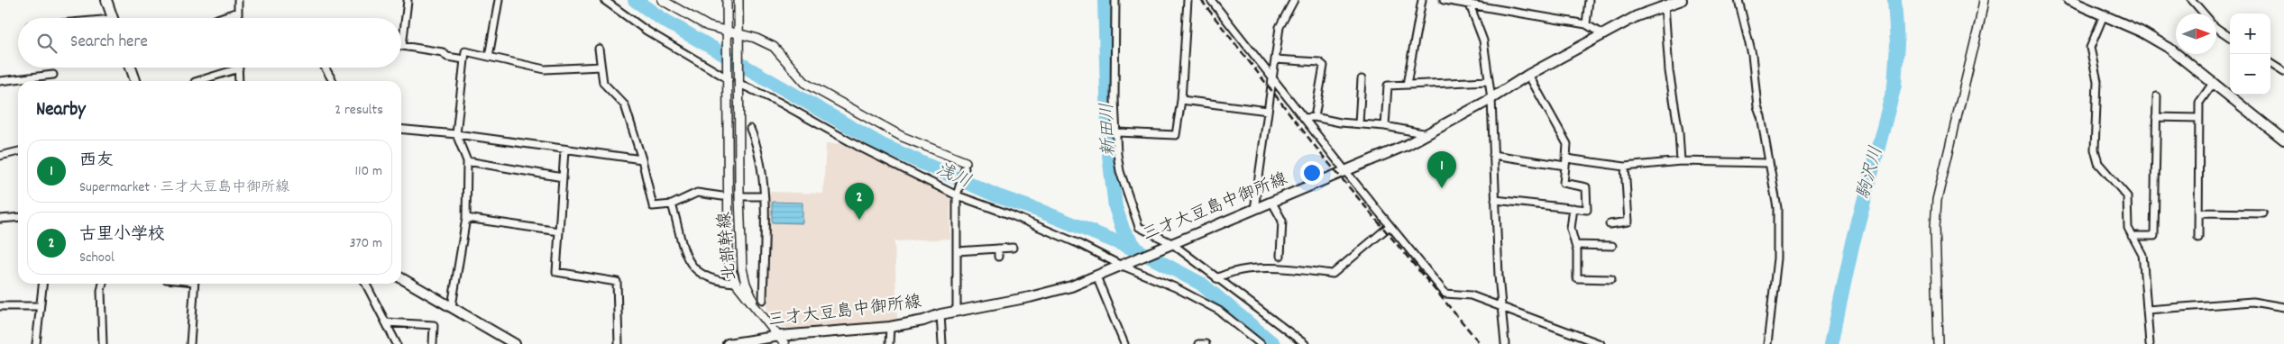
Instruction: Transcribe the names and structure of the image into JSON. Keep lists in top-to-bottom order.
{
  "streets": {
    "main road": ["三才大豆島中御所線"],
    "street": ["北部幹線"]
  },
  "water": ["新田川", "駒沢川", "浅川"],
  "north": "right",
  "page": {
    "map_buttons": ["+", "−"],
    "search": "Search here",
    "heading": ["Nearby", "2 results"],
    "list": [
      {
        "mark": "1",
        "name": "西友",
        "note": "Supermarket · 三才大豆島中御所線",
        "value": "110 m"
      },
      {
        "mark": "2",
        "name": "古里小学校",
        "note": "School",
        "value": "370 m"
      }
    ],
    "pins": ["1", "2"]
  }
}
